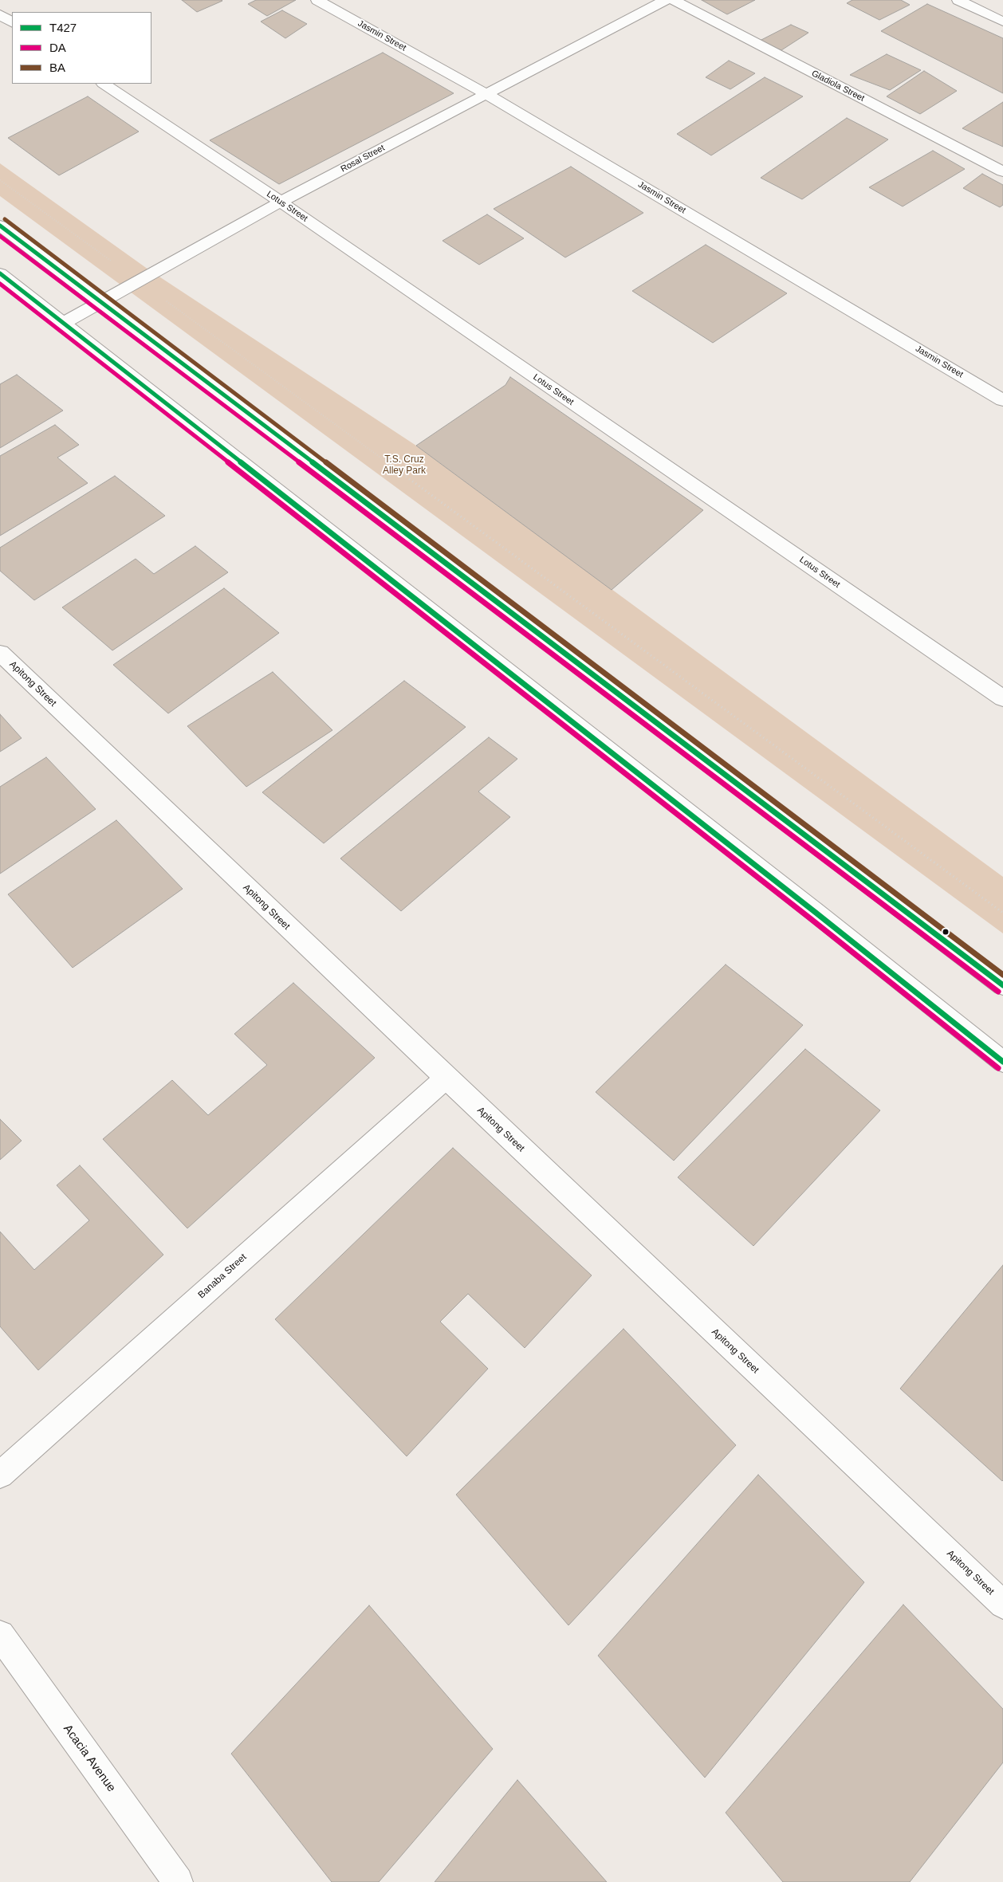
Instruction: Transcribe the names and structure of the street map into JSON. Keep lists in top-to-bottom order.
{
  "streets": {
    "street": [
      "Jasmin Street",
      "Gladiola Street",
      "Rosal Street",
      "Lotus Street",
      "Apitong Street",
      "Banaba Street",
      "Acacia Avenue"
    ]
  },
  "crossings": [
    ["Jasmin Street", "Rosal Street"],
    ["Rosal Street", "Lotus Street"],
    ["Apitong Street", "Banaba Street"]
  ],
  "parks": ["T.S. Cruz Alley Park"],
  "lines": ["transit line BA", "transit line T427", "transit line DA"],
  "legend": ["T427", "DA", "BA"]
}
